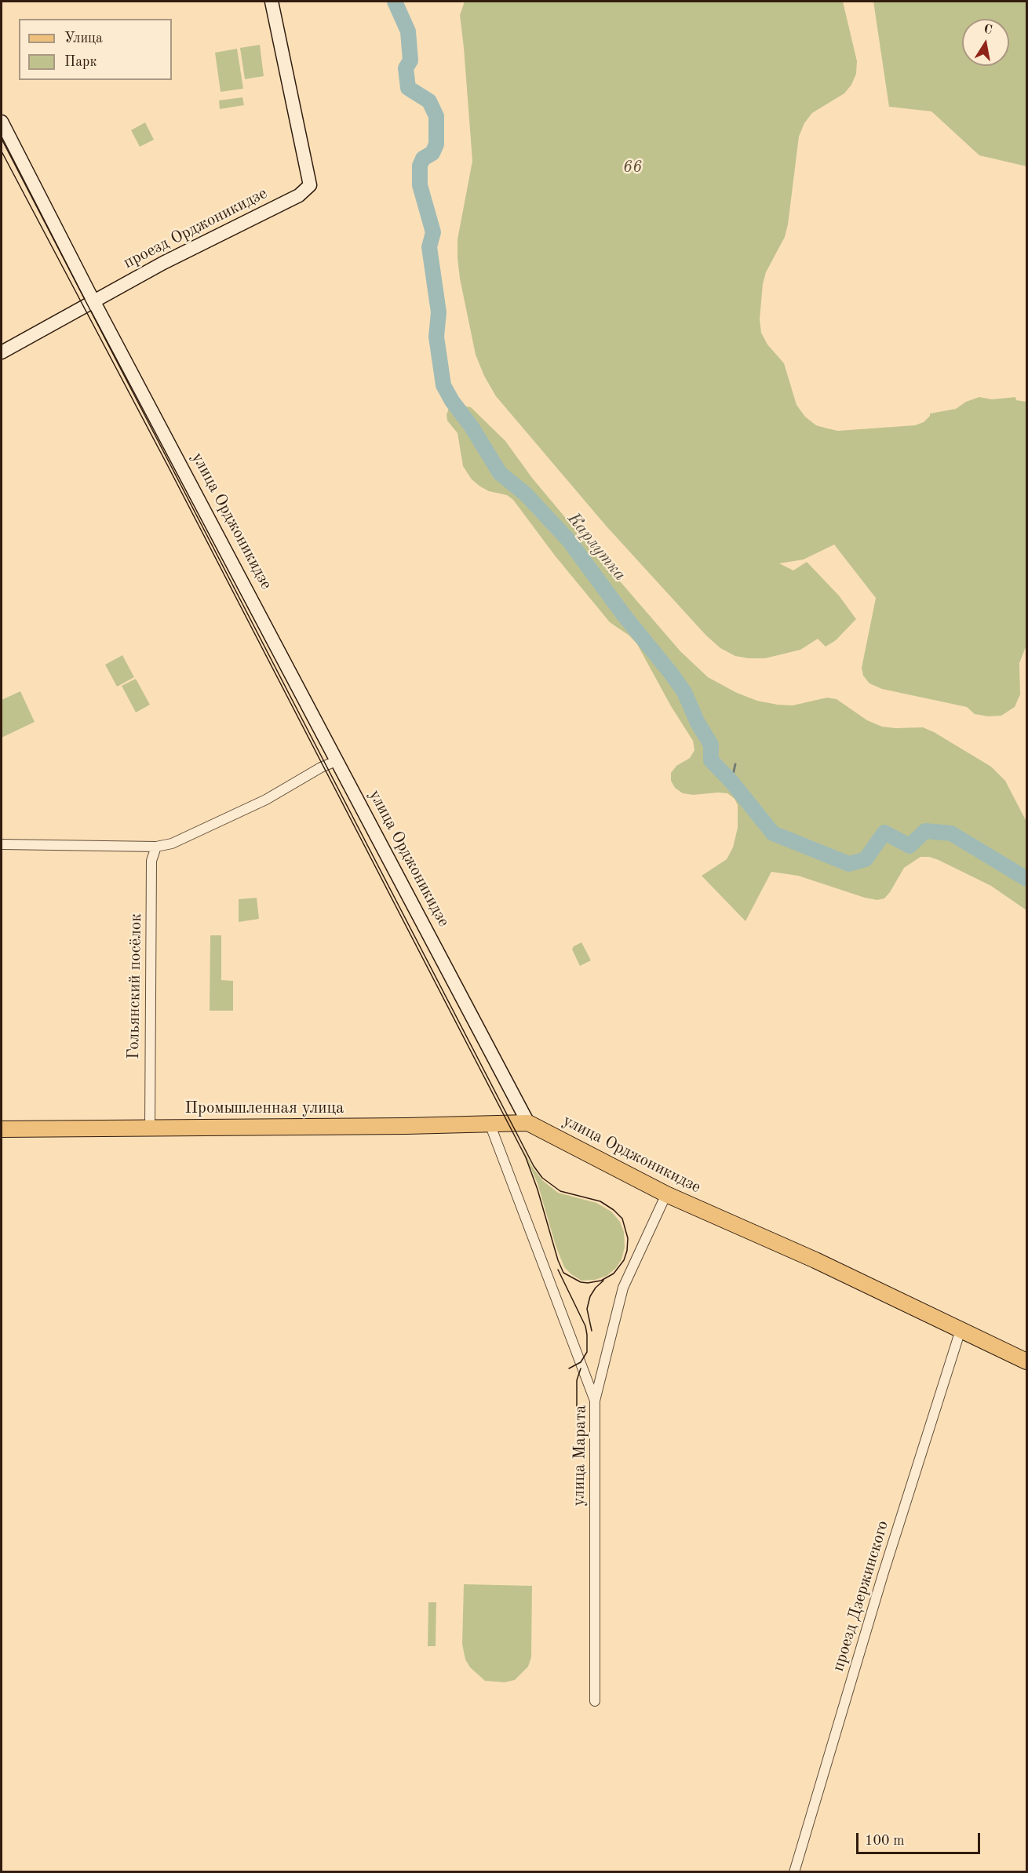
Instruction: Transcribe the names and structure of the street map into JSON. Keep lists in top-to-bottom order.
{
  "streets": {
    "main road": ["проезд Орджоникидзе", "улица Орджоникидзе", "Промышленная улица"],
    "street": ["Гольянский посёлок", "улица Марата", "проезд Дзержинского"]
  },
  "crossings": [
    ["проезд Орджоникидзе", "улица Орджоникидзе"],
    ["улица Орджоникидзе", "Промышленная улица"],
    ["улица Орджоникидзе", "улица Марата"],
    ["улица Орджоникидзе", "проезд Дзержинского"],
    ["Гольянский посёлок", "Промышленная улица"]
  ],
  "water": ["Карлутка"],
  "parks": ["66"],
  "legend": ["Улица", "Парк"],
  "scale_bar": "100 m",
  "north": "top"
}
